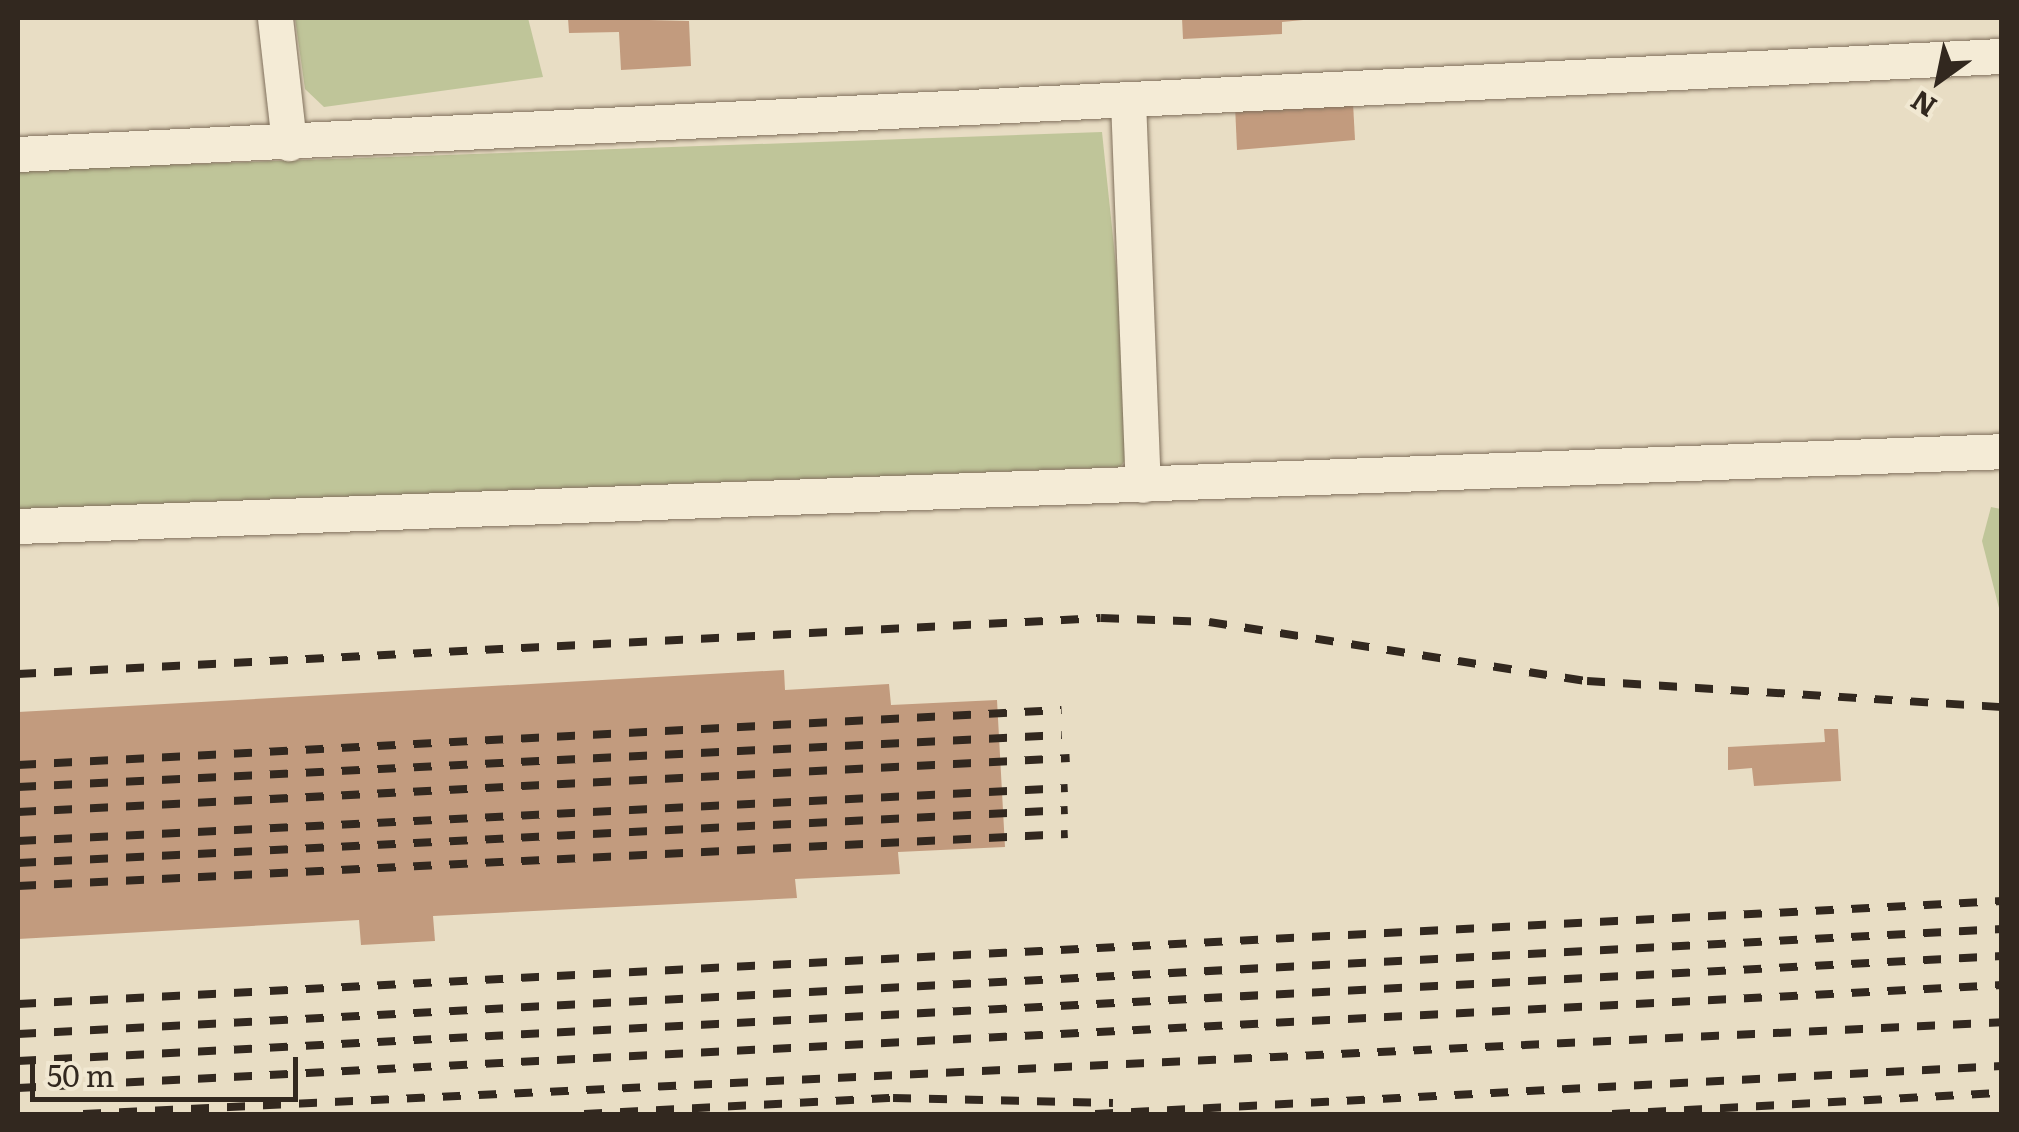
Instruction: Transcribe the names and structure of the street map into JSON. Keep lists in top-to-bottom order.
{
  "scale_bar": "50 m",
  "north": "bottom left"
}
